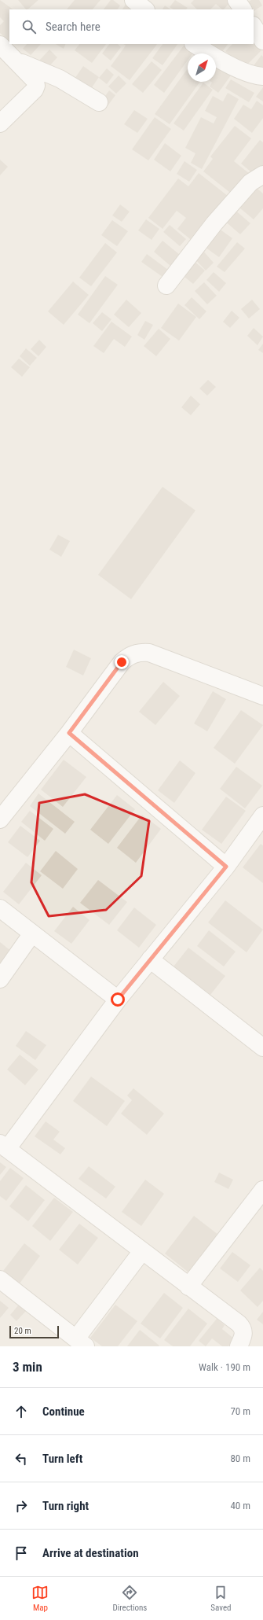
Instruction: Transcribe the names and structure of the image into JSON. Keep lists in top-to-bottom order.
{
  "scale_bar": "20 m",
  "north": "top right",
  "page": {
    "search": "Search here",
    "scale": "20 m",
    "heading": ["3 min", "Walk · 190 m"],
    "list": [
      ["Continue", "70 m"],
      ["Turn left", "80 m"],
      ["Turn right", "40 m"],
      "Arrive at destination"
    ],
    "nav": ["Map", "Directions", "Saved"]
  }
}
